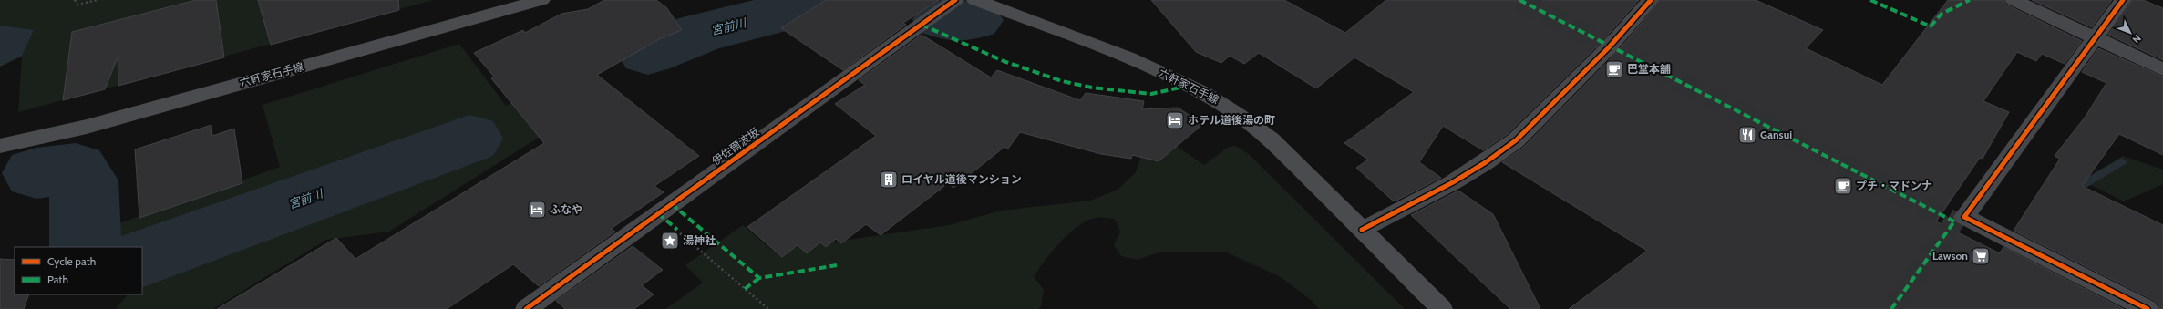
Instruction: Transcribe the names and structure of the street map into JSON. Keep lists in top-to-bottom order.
{
  "streets": {
    "main road": ["六軒家石手線"],
    "street": ["伊佐爾波坂"]
  },
  "water": ["宮前川"],
  "places": {
    "cafe": ["巴堂本舗", "プチ・マドンナ"],
    "hotel": ["ホテル道後湯の町", "ふなや"],
    "restaurant": ["Gansui"],
    "building": ["ロイヤル道後マンション"],
    "place": ["湯神社"],
    "supermarket": ["Lawson"]
  },
  "legend": ["Cycle path", "Path"],
  "north": "bottom right"
}
